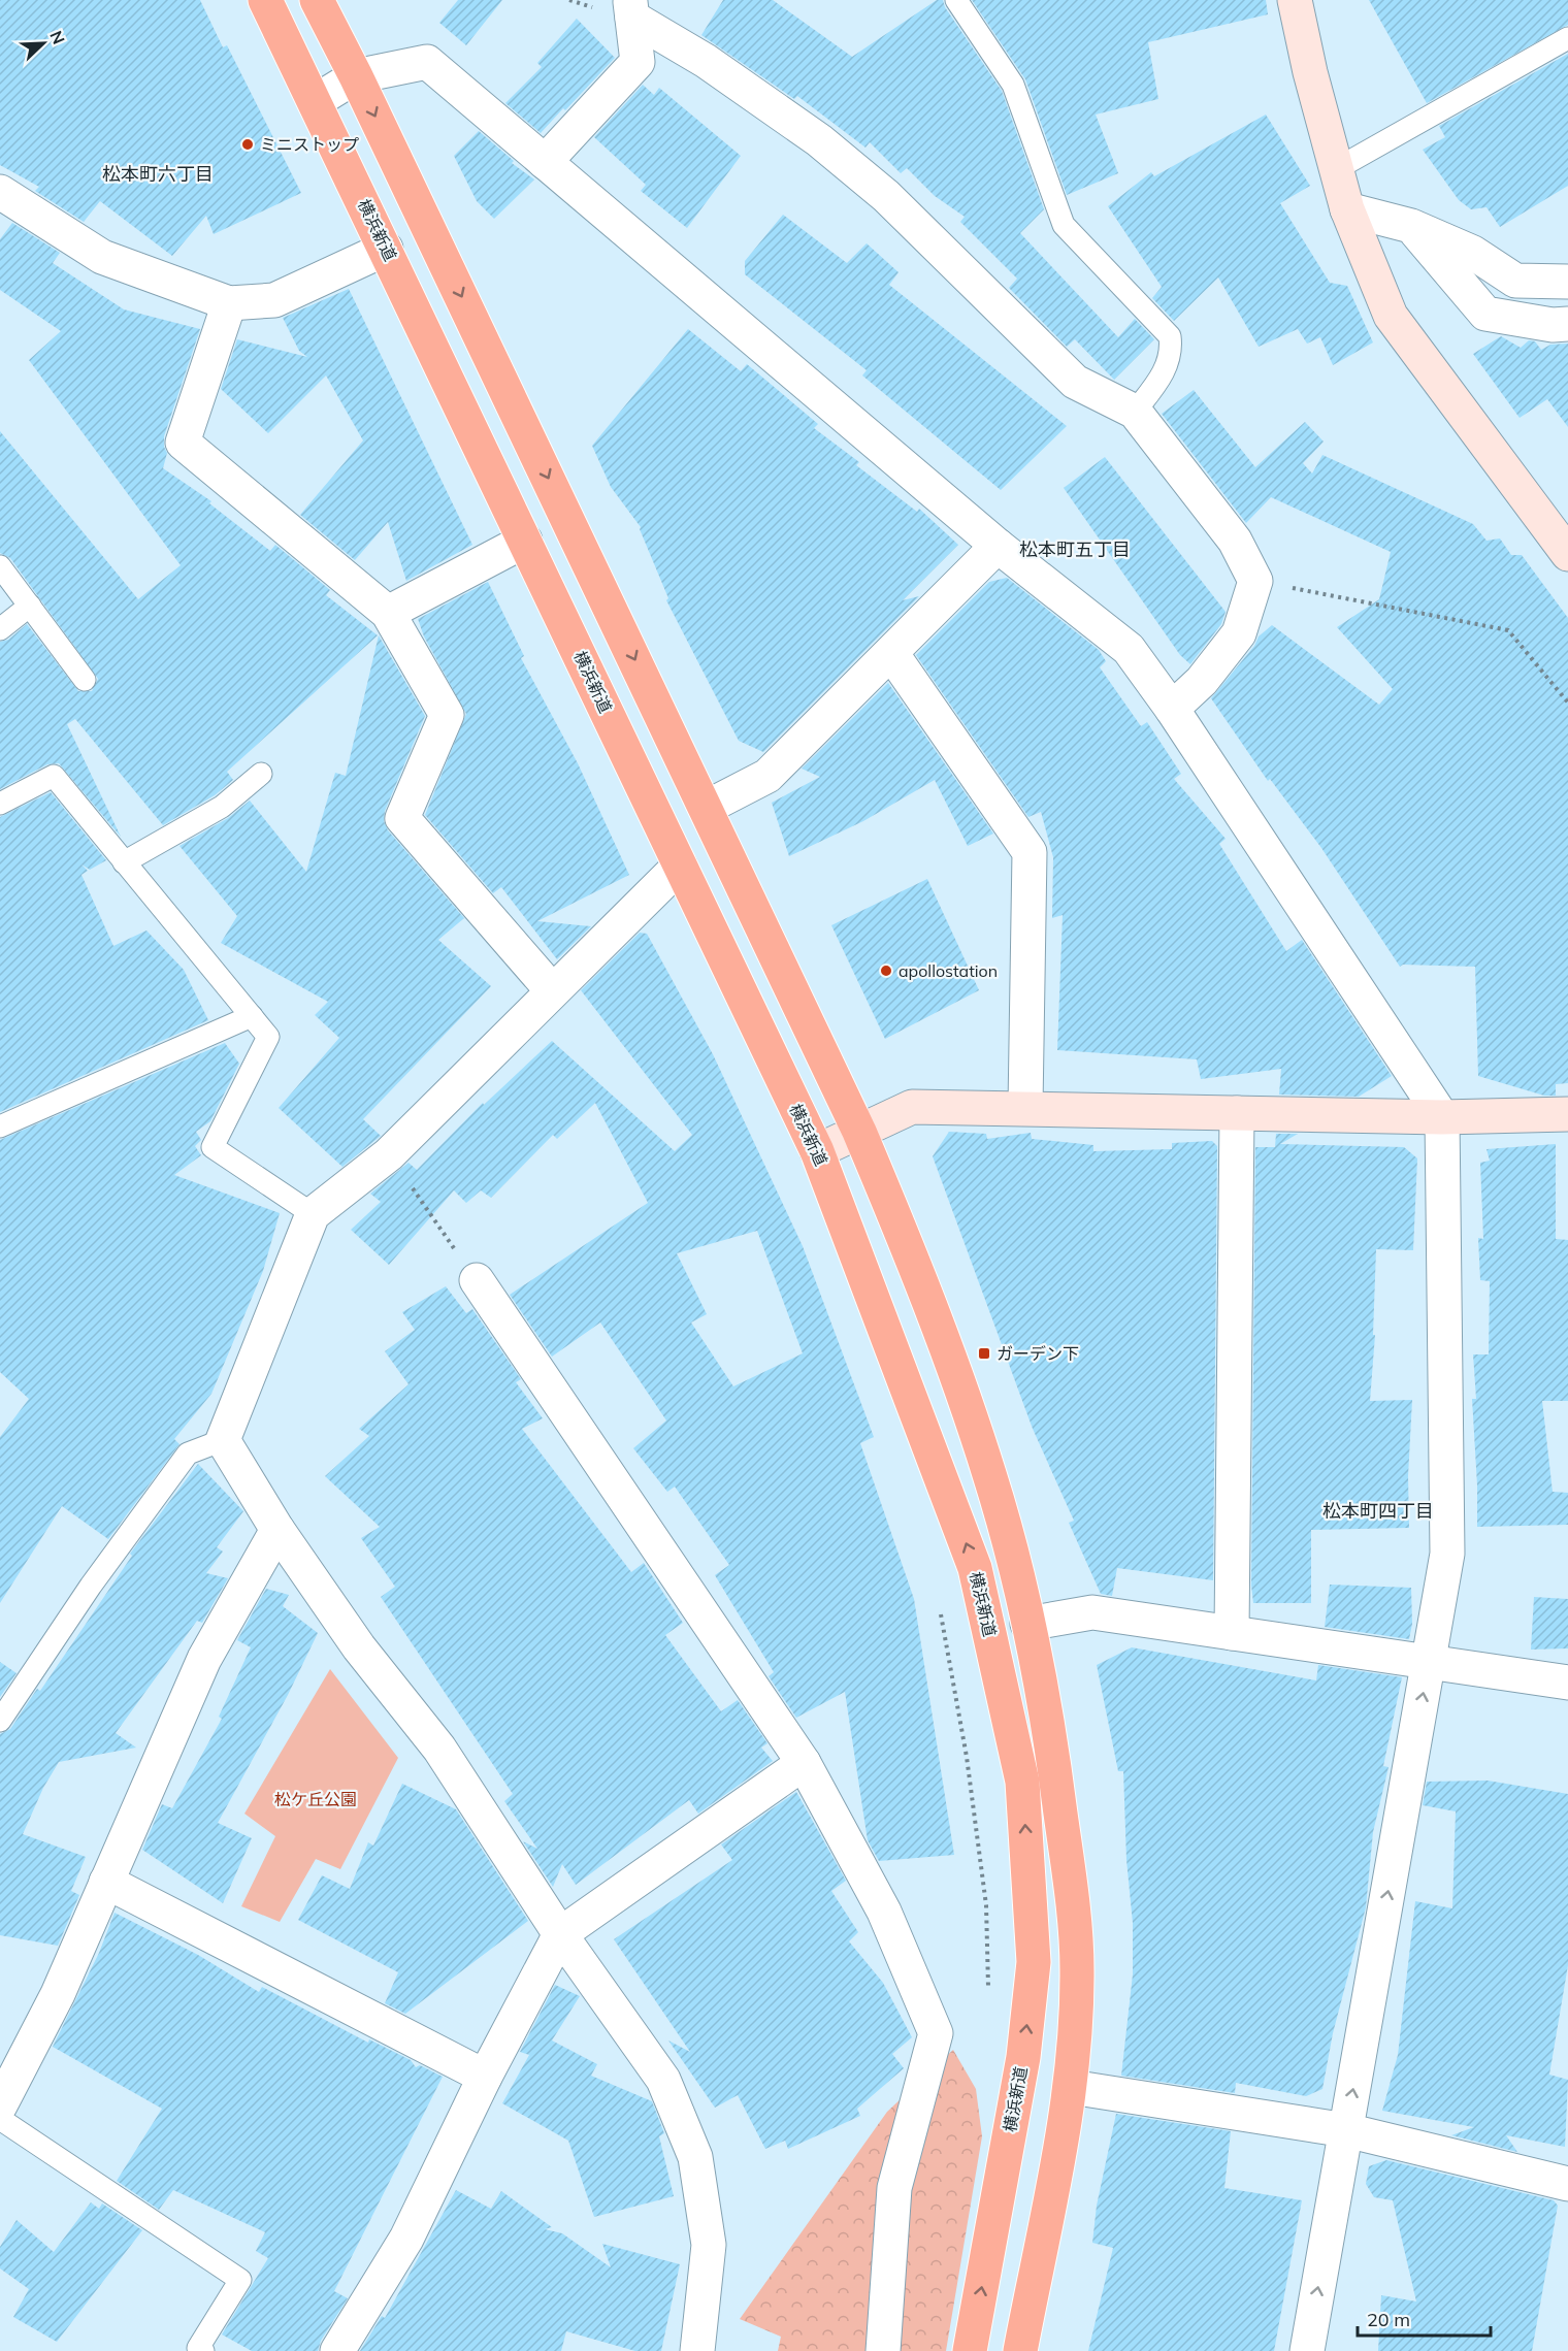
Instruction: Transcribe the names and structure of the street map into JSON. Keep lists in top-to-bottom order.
{
  "streets": {
    "highway": ["横浜新道"]
  },
  "districts": ["松本町六丁目", "松本町五丁目", "松本町四丁目"],
  "parks": ["松ケ丘公園"],
  "places": {
    "other": ["ミニストップ", "apollostation"],
    "transit": ["ガーデン下"]
  },
  "scale_bar": "20 m",
  "north": "top right"
}
